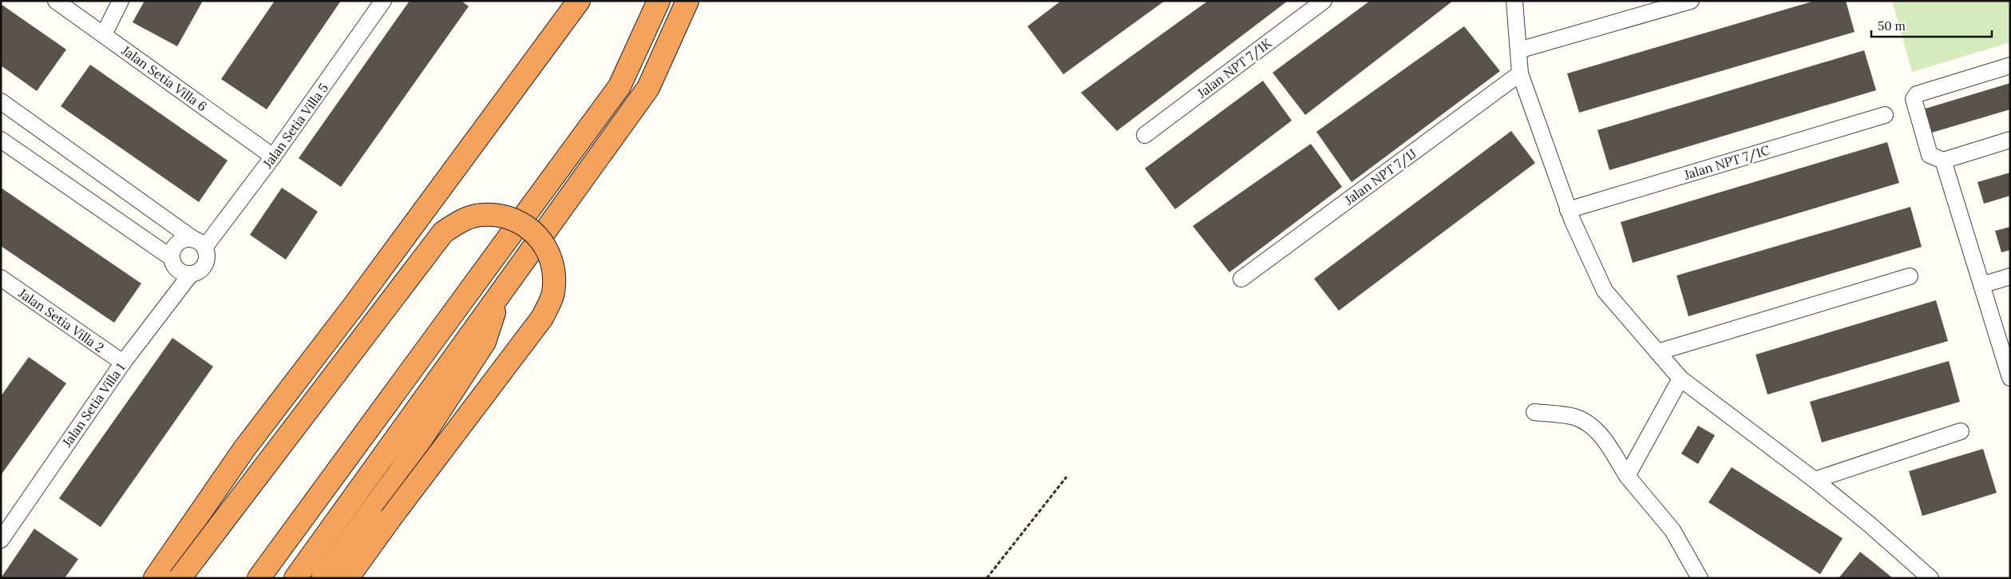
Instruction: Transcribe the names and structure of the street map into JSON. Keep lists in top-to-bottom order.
{
  "streets": {
    "street": [
      "Jalan NPT 7/1K",
      "Jalan Setia Villa 6",
      "Jalan Setia Villa 5",
      "Jalan NPT 7/1C",
      "Jalan NPT 7/1J",
      "Jalan Setia Villa 2",
      "Jalan Setia Villa 1"
    ]
  },
  "crossings": [
    ["Jalan Setia Villa 6", "Jalan Setia Villa 5"],
    ["Jalan Setia Villa 5", "Jalan Setia Villa 1"],
    ["Jalan Setia Villa 2", "Jalan Setia Villa 1"]
  ],
  "scale_bar": "50 m"
}
